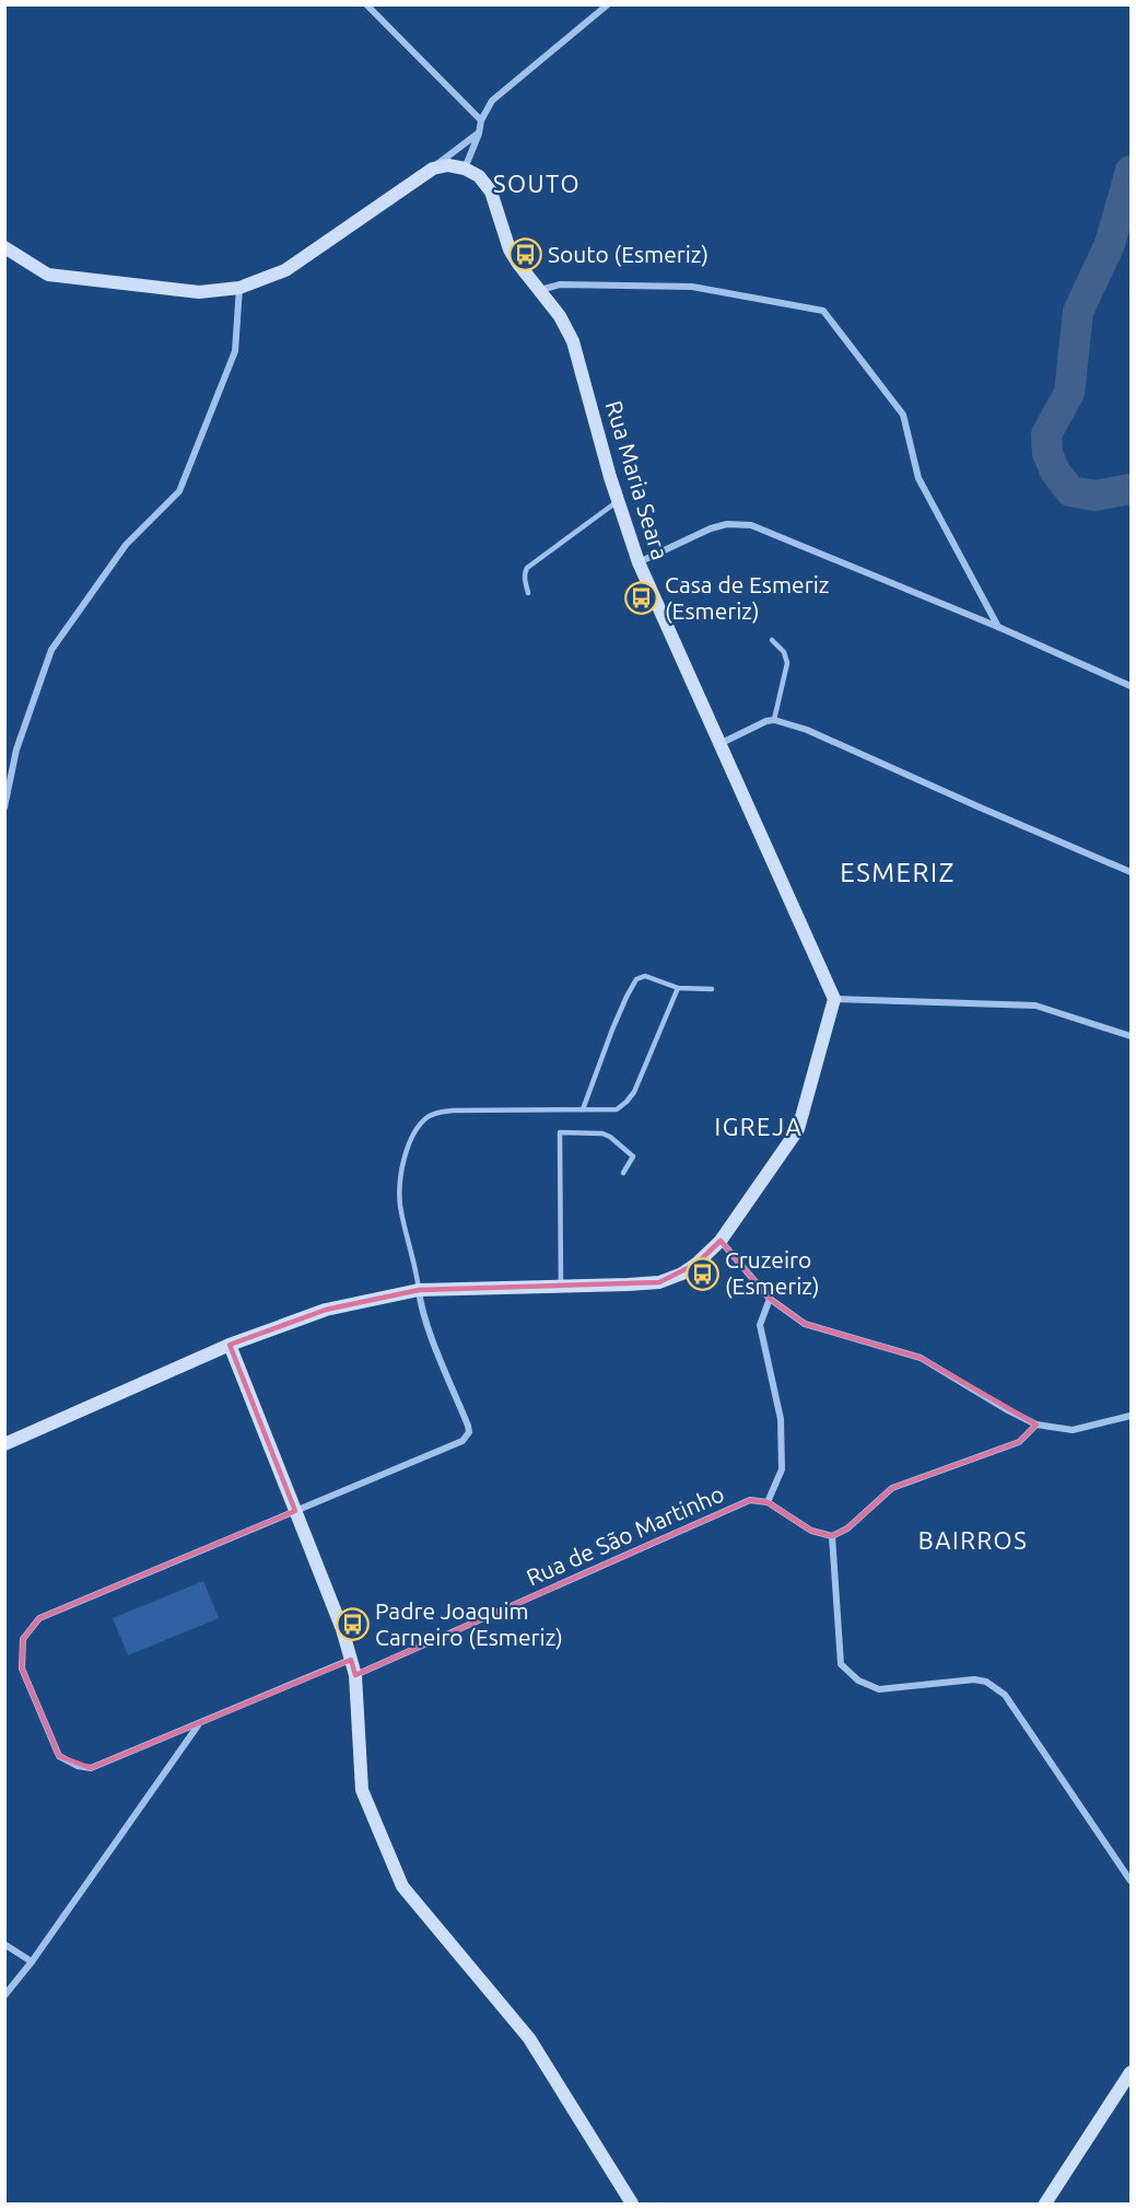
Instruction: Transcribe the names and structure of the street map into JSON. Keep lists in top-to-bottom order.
{
  "streets": {
    "street": ["Rua Maria Seara", "Rua de São Martinho"]
  },
  "districts": [
    "SOUTO",
    "ESMERIZ",
    "IGREJA",
    "BAIRROS"
  ],
  "places": {
    "bus stop": [
      "Souto (Esmeriz)",
      "Casa de Esmeriz (Esmeriz)",
      "Cruzeiro (Esmeriz)",
      "Padre Joaquim Carneiro (Esmeriz)"
    ]
  }
}
